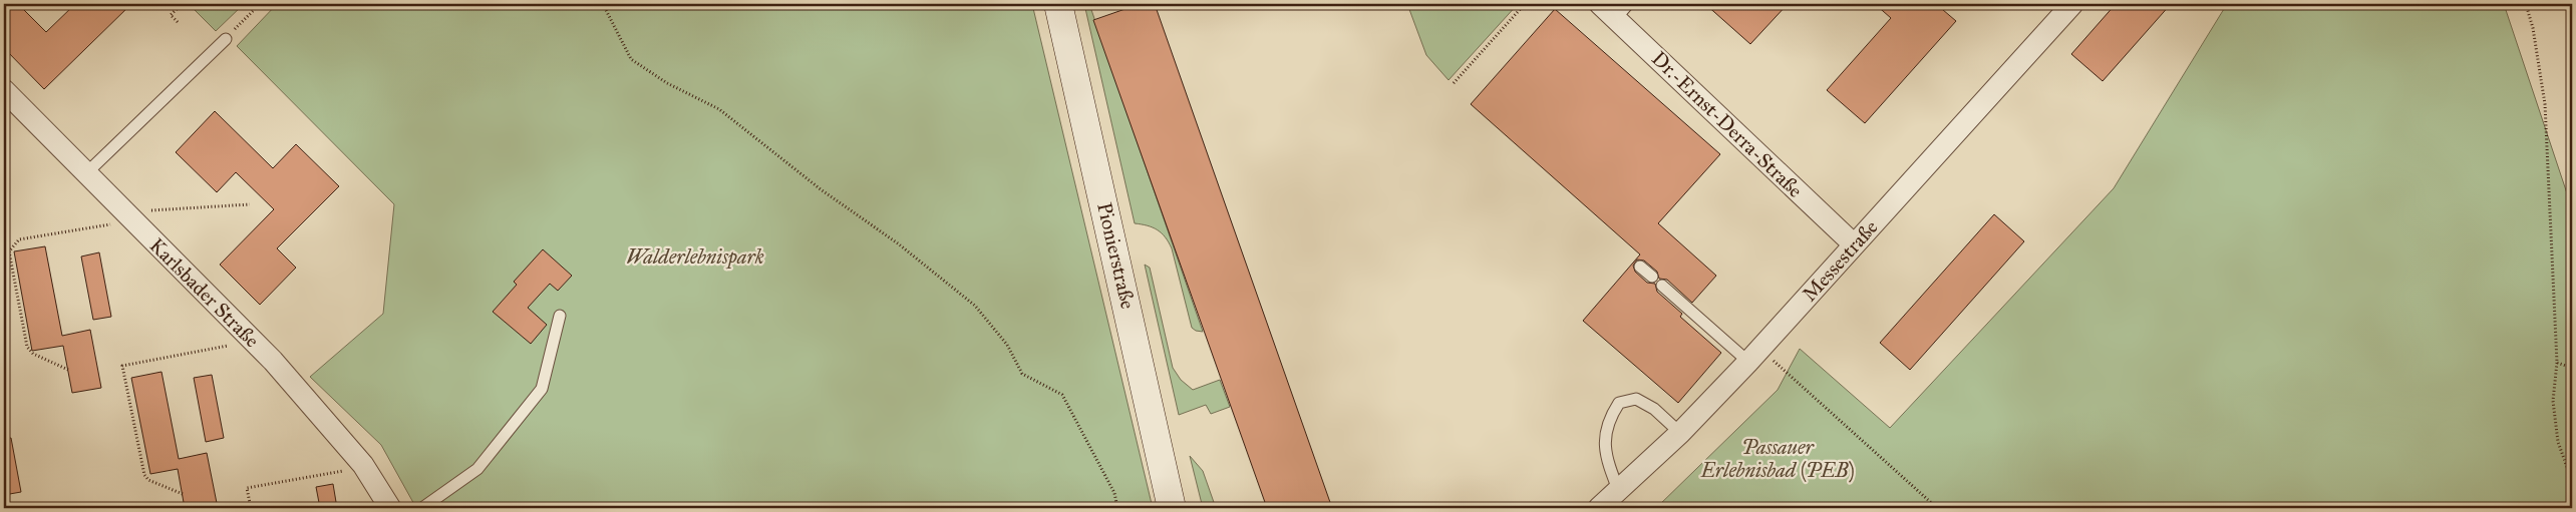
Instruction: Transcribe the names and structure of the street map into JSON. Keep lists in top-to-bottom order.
{
  "streets": {
    "main road": ["Pionierstraße"],
    "street": ["Dr.-Ernst-Derra-Straße", "Messestraße", "Karlsbader Straße"]
  },
  "crossings": [
    ["Dr.-Ernst-Derra-Straße", "Messestraße"]
  ],
  "parks": ["Walderlebnispark", "Passauer Erlebnisbad (PEB)"]
}
